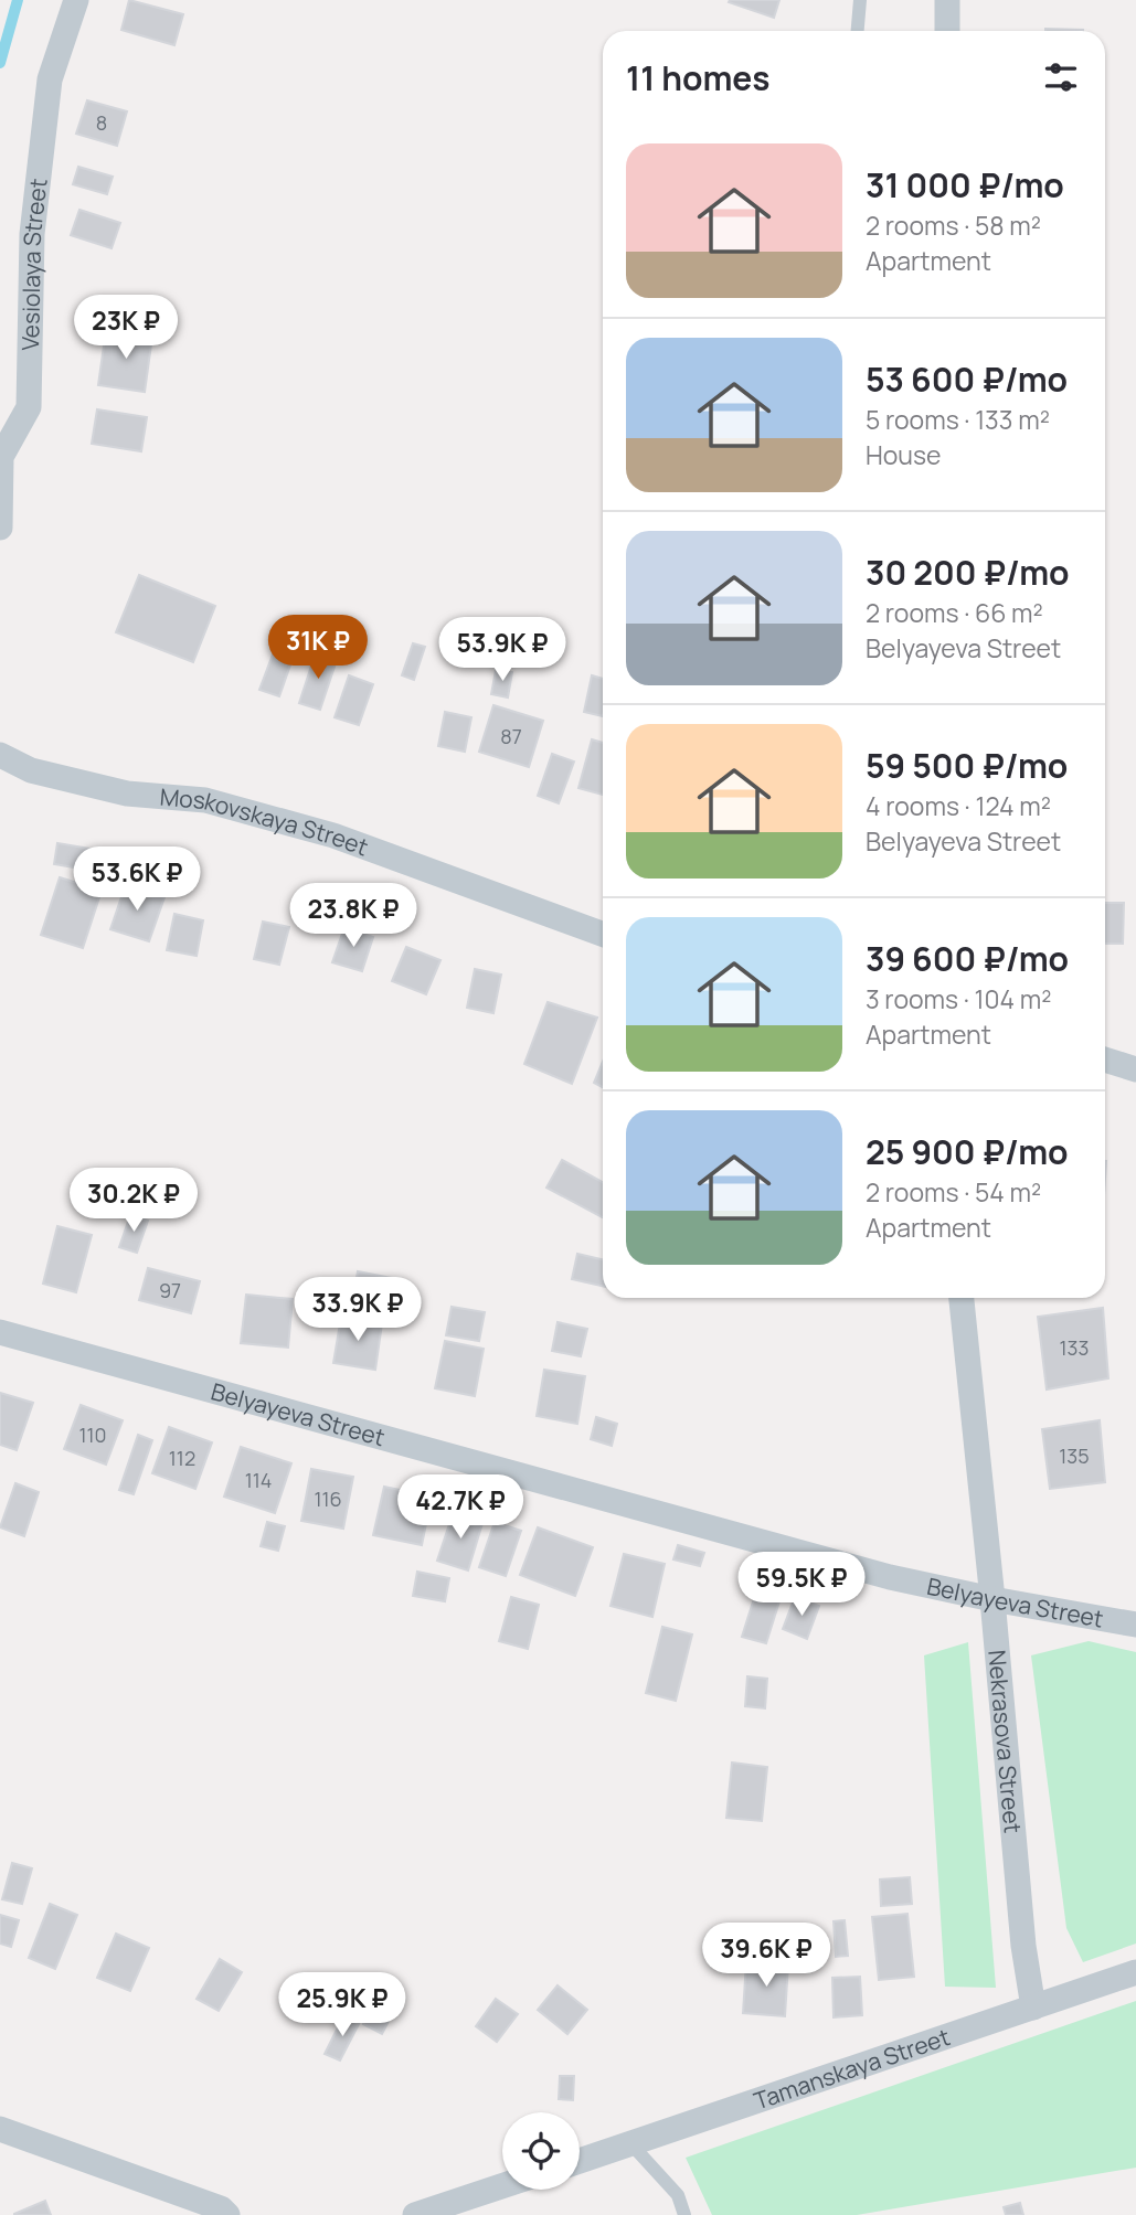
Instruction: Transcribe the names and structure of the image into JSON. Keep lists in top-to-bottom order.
{
  "streets": {
    "street": [
      "Vesiolaya Street",
      "Moskovskaya Street",
      "Belyayeva Street",
      "Nekrasova Street",
      "Tamanskaya Street"
    ]
  },
  "crossings": [
    ["Belyayeva Street", "Nekrasova Street"],
    ["Nekrasova Street", "Tamanskaya Street"]
  ],
  "house_numbers": [
    "8",
    "87",
    "97",
    "133",
    "110",
    "135",
    "112",
    "114",
    "116"
  ],
  "page": {
    "heading": "11 homes",
    "list": [
      {
        "name": "31 000 ₽/mo",
        "note": "2 rooms · 58 m² · Apartment"
      },
      {
        "name": "53 600 ₽/mo",
        "note": "5 rooms · 133 m² · House"
      },
      {
        "name": "30 200 ₽/mo",
        "note": "2 rooms · 66 m² · Belyayeva Street"
      },
      {
        "name": "59 500 ₽/mo",
        "note": "4 rooms · 124 m² · Belyayeva Street"
      },
      {
        "name": "39 600 ₽/mo",
        "note": "3 rooms · 104 m² · Apartment"
      },
      {
        "name": "25 900 ₽/mo",
        "note": "2 rooms · 54 m² · Apartment"
      }
    ],
    "price": [
      "23K ₽",
      "31K ₽",
      "53.9K ₽",
      "53.6K ₽",
      "23.8K ₽",
      "30.2K ₽",
      "33.9K ₽",
      "42.7K ₽",
      "59.5K ₽",
      "39.6K ₽",
      "25.9K ₽"
    ]
  }
}
